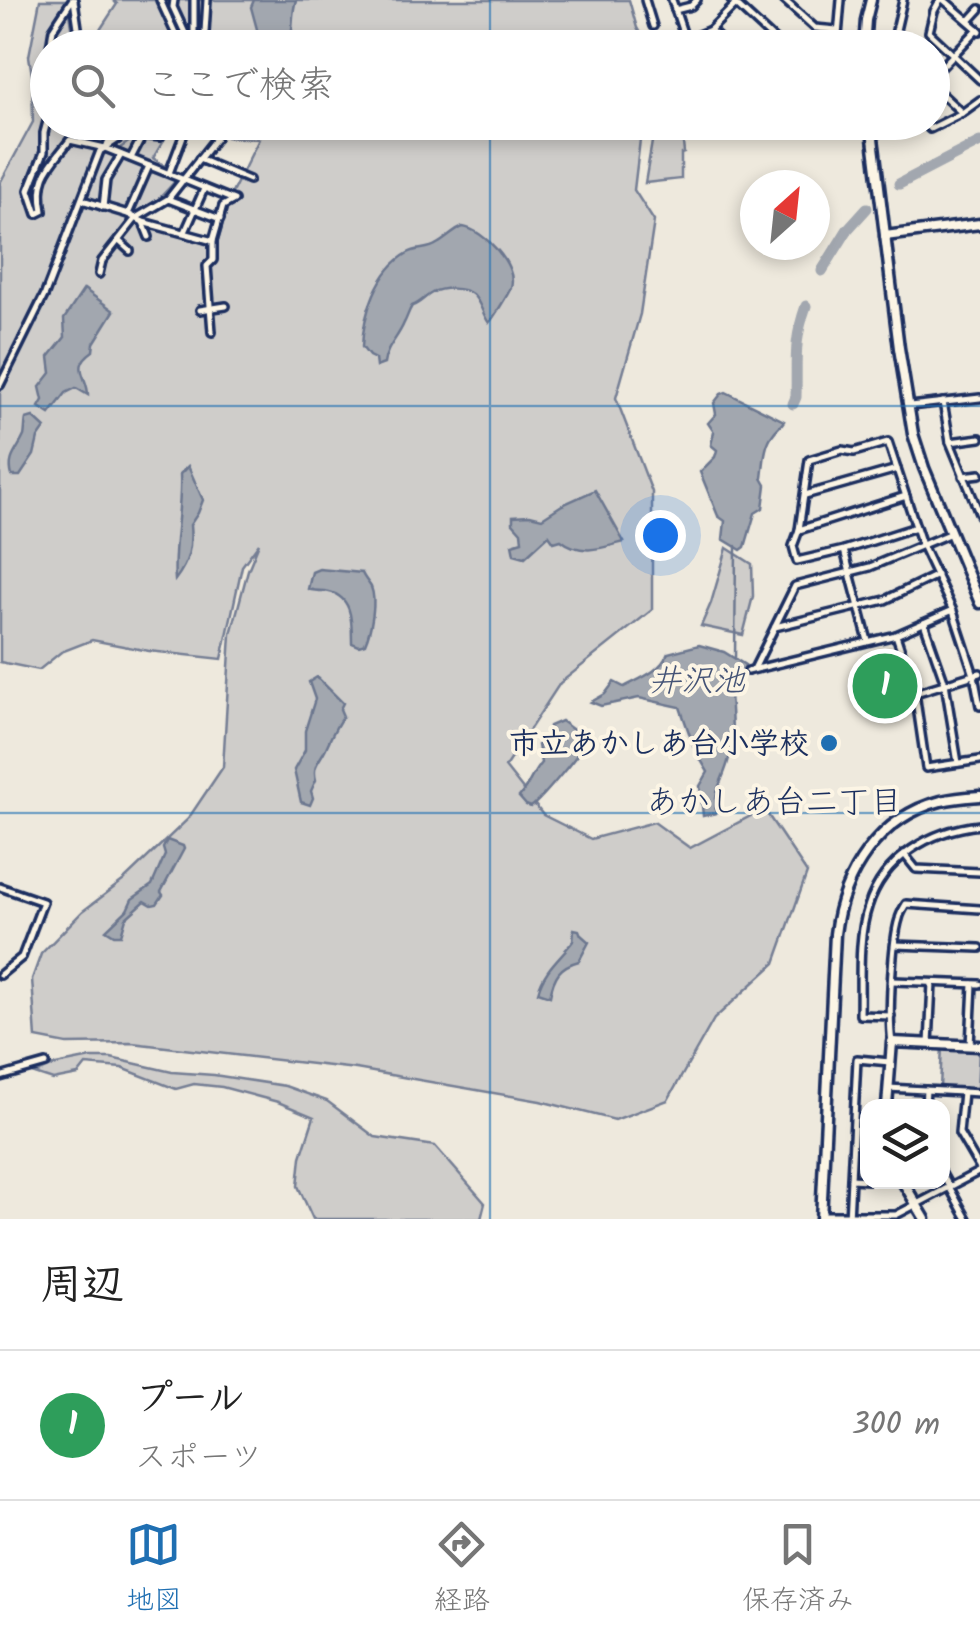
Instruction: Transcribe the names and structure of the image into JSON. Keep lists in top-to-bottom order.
{
  "districts": ["あかしあ台二丁目"],
  "water": ["井沢池"],
  "places": ["市立あかしあ台小学校"],
  "north": "top right",
  "page": {
    "search": "ここで検索",
    "pins": "1",
    "heading": "周辺",
    "list": [
      {
        "mark": "1",
        "name": "プール",
        "note": "スポーツ",
        "value": "300 m"
      }
    ],
    "nav": ["地図", "経路", "保存済み"]
  }
}
